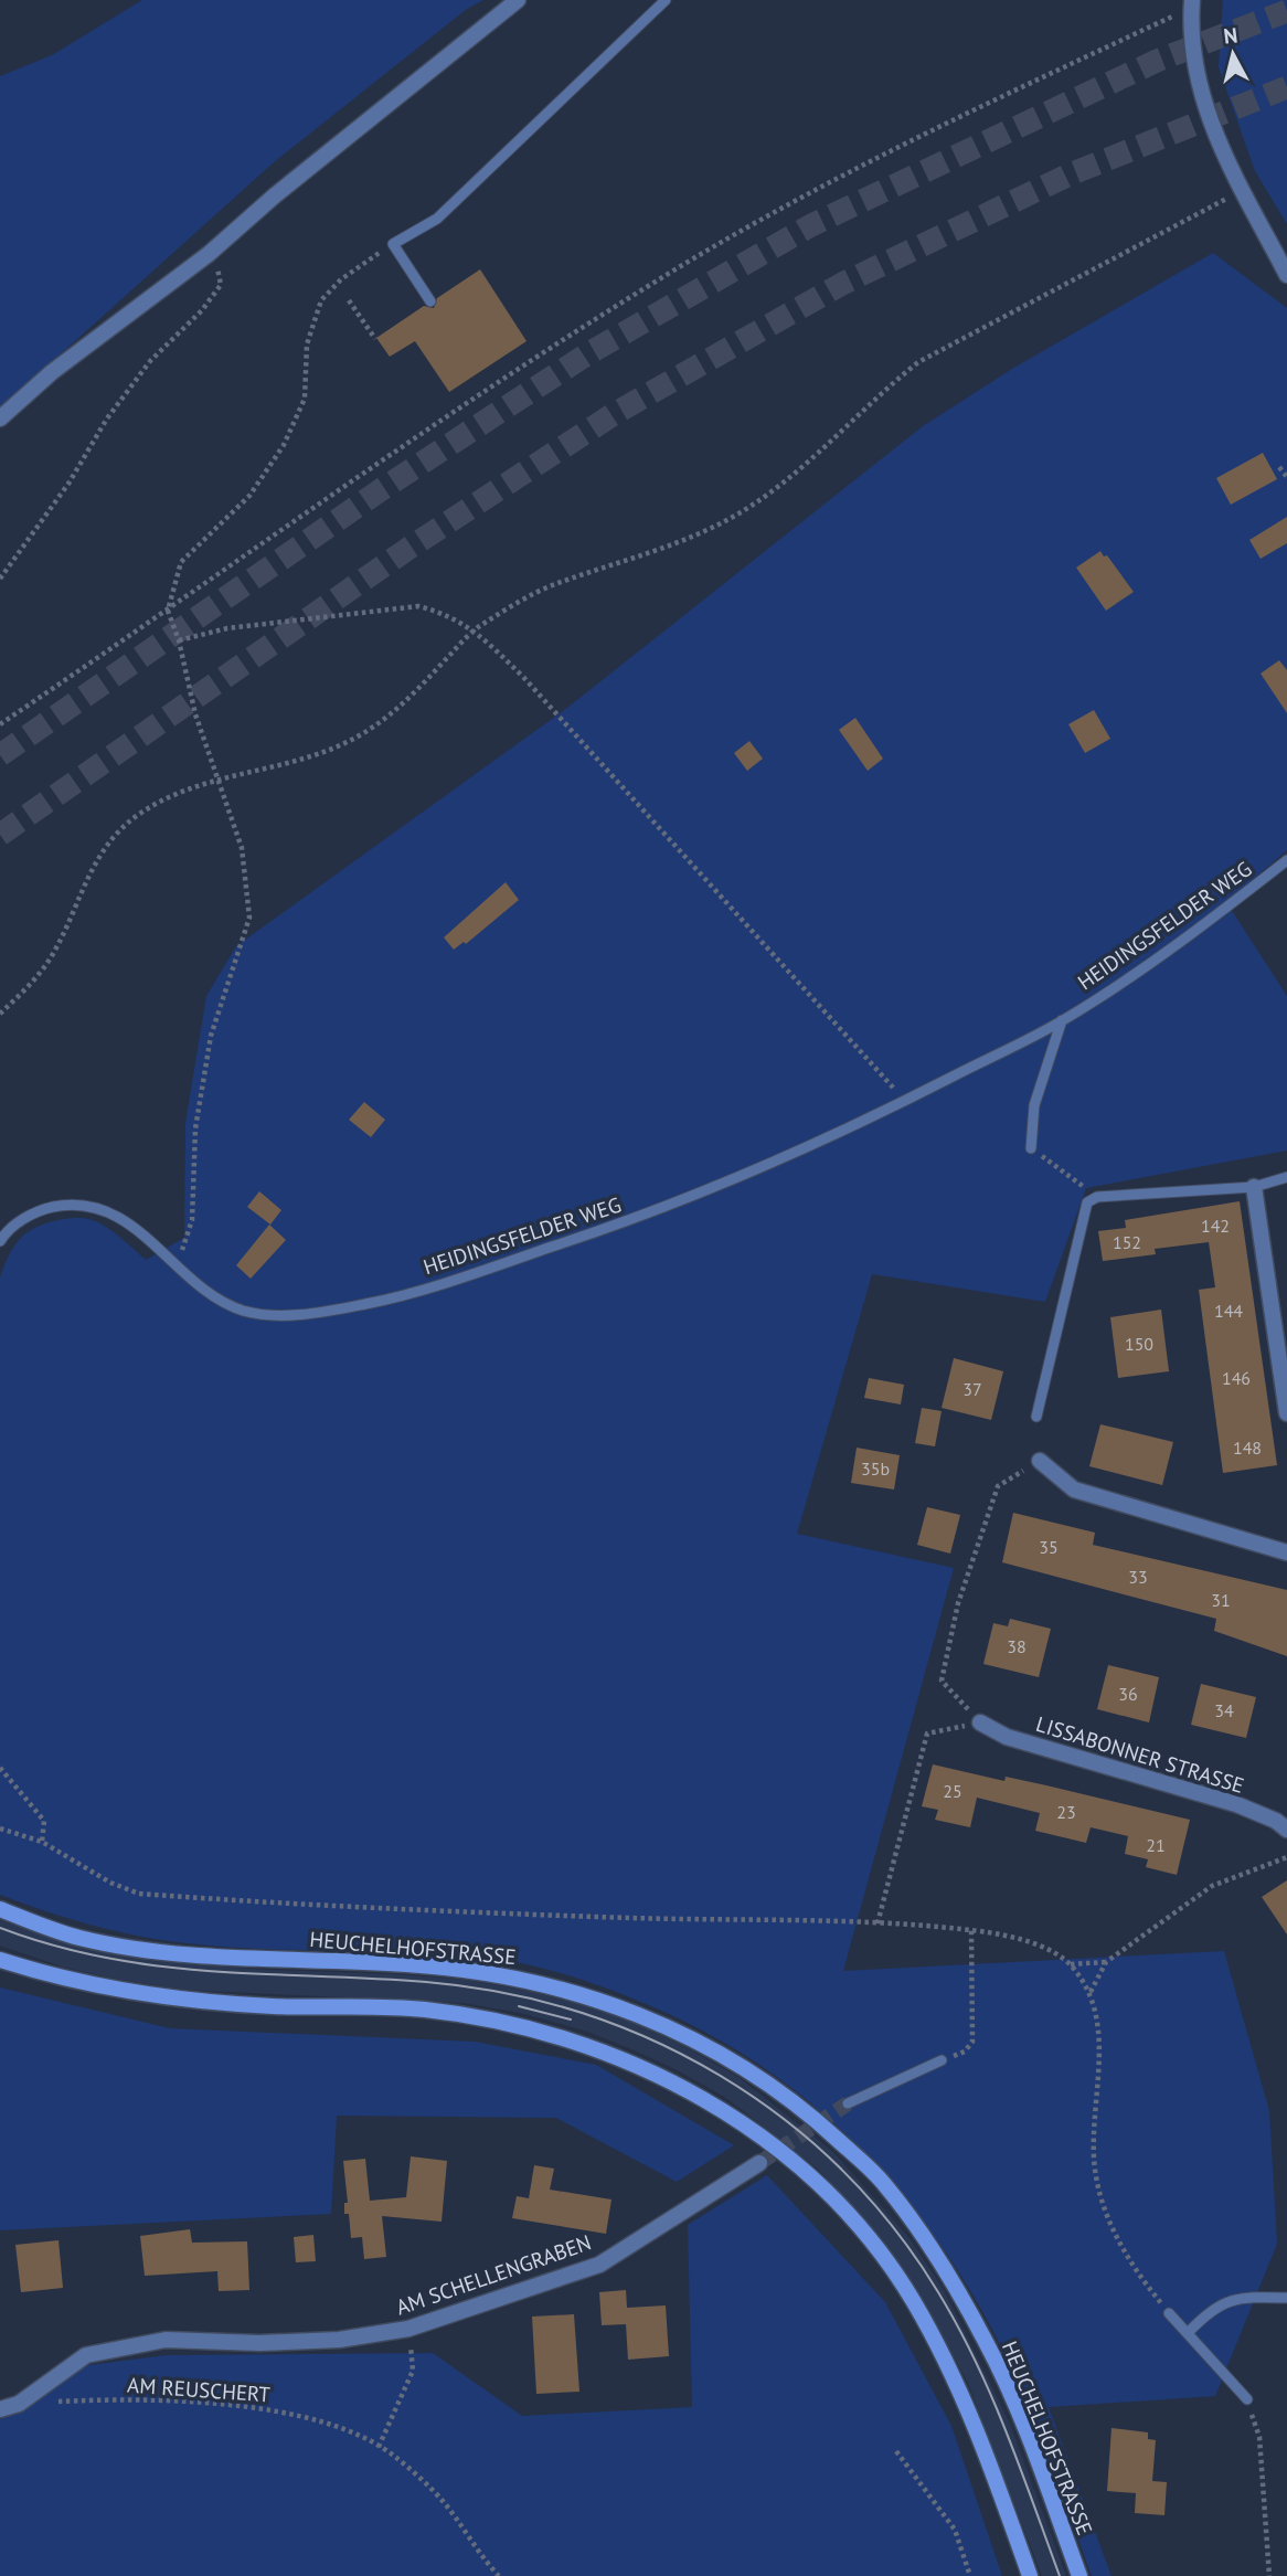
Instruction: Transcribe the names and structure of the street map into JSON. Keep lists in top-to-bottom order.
{
  "streets": {
    "main road": ["HEUCHELHOFSTRASSE"],
    "street": ["LISSABONNER STRASSE", "AM SCHELLENGRABEN"],
    "lane": ["HEIDINGSFELDER WEG"],
    "path": ["AM REUSCHERT"]
  },
  "crossings": [
    ["AM SCHELLENGRABEN", "AM REUSCHERT"]
  ],
  "house_numbers": [
    "142",
    "152",
    "144",
    "150",
    "146",
    "37",
    "148",
    "35b",
    "35",
    "33",
    "31",
    "38",
    "36",
    "34",
    "25",
    "23",
    "21"
  ],
  "north": "top"
}
